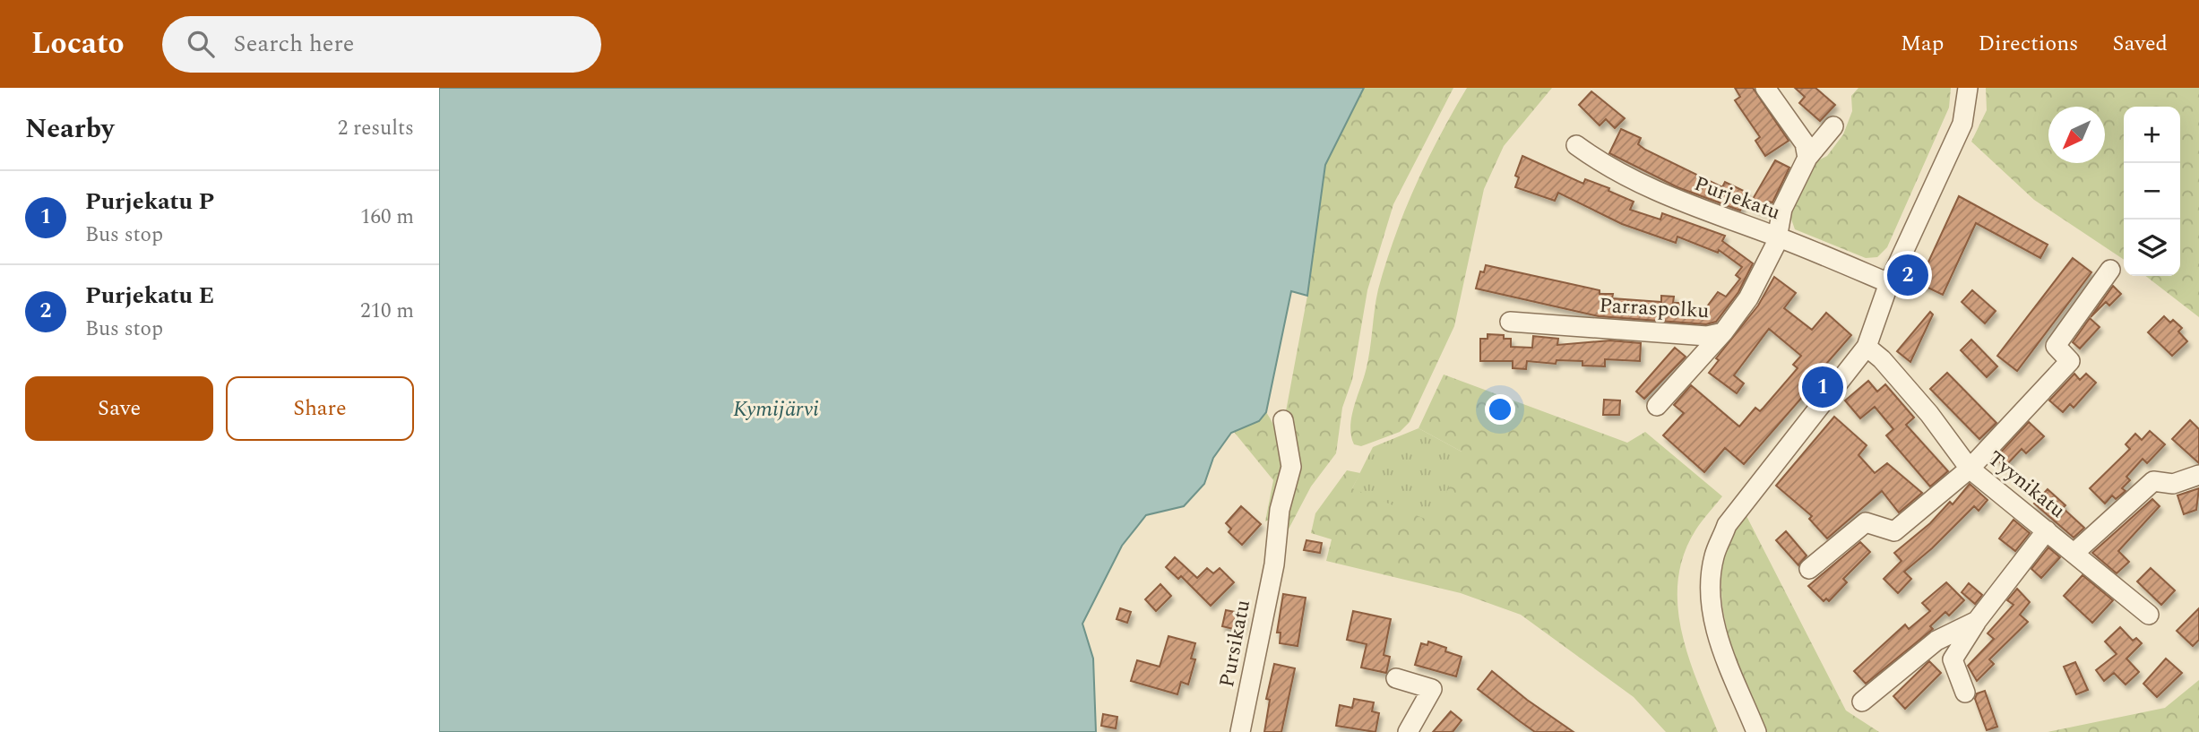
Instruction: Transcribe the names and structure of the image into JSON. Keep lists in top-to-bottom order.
{
  "streets": {
    "street": [
      "Purjekatu",
      "Parraspolku",
      "Tyynikatu",
      "Pursikatu"
    ]
  },
  "crossings": [
    ["Purjekatu", "Parraspolku"]
  ],
  "water": ["Kymijärvi"],
  "north": "bottom left",
  "page": {
    "header": "Locato",
    "search": "Search here",
    "nav": ["Map", "Directions", "Saved"],
    "heading": ["Nearby", "2 results"],
    "map_buttons": ["+", "−"],
    "list": [
      {
        "mark": "1",
        "name": "Purjekatu P",
        "note": "Bus stop",
        "value": "160 m"
      },
      {
        "mark": "2",
        "name": "Purjekatu E",
        "note": "Bus stop",
        "value": "210 m"
      }
    ],
    "pins": ["2", "1"],
    "buttons": ["Save", "Share"]
  }
}
